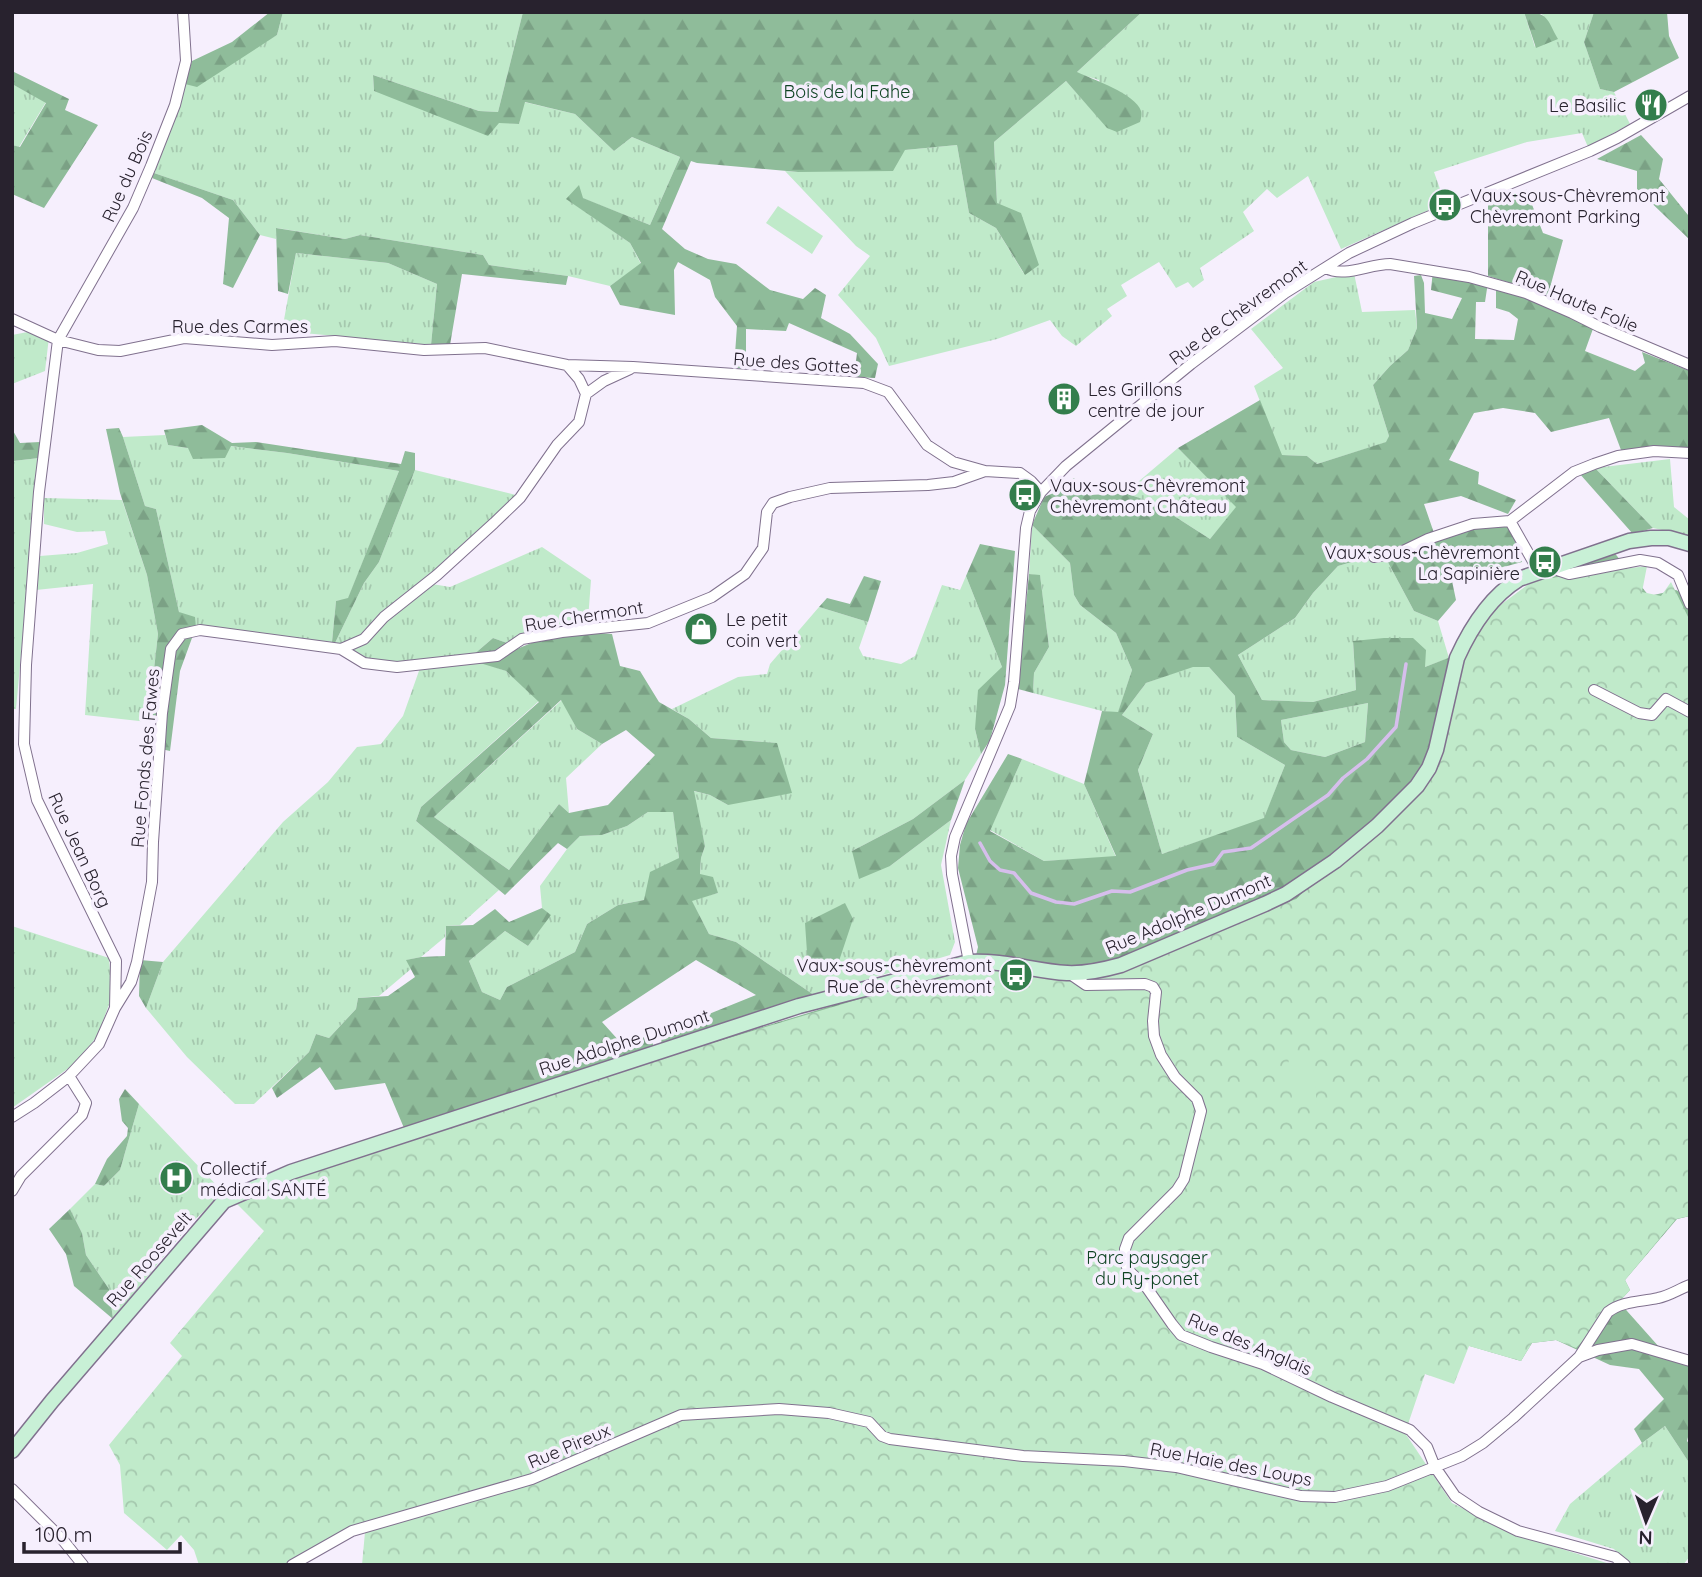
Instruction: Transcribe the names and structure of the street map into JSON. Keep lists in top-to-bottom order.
{
  "streets": {
    "main road": ["Rue Adolphe Dumont", "Rue Roosevelt"],
    "street": [
      "Rue du Bois",
      "Rue Haute Folie",
      "Rue de Chèvremont",
      "Rue des Carmes",
      "Rue des Gottes",
      "Rue Chermont",
      "Rue Fonds des Fawes",
      "Rue Jean Borg",
      "Rue des Anglais",
      "Rue Pireux",
      "Rue Haie des Loups"
    ]
  },
  "crossings": [
    ["Rue du Bois", "Rue des Carmes"],
    ["Rue du Bois", "Rue Jean Borg"],
    ["Rue Haute Folie", "Rue de Chèvremont"],
    ["Rue de Chèvremont", "Rue des Gottes"],
    ["Rue de Chèvremont", "Rue Adolphe Dumont"],
    ["Rue des Carmes", "Rue des Gottes"],
    ["Rue des Carmes", "Rue Jean Borg"],
    ["Rue des Gottes", "Rue Chermont"],
    ["Rue Chermont", "Rue Fonds des Fawes"],
    ["Rue Fonds des Fawes", "Rue Jean Borg"],
    ["Rue Adolphe Dumont", "Rue Roosevelt"],
    ["Rue Adolphe Dumont", "Rue des Anglais"],
    ["Rue des Anglais", "Rue Haie des Loups"],
    ["Rue Pireux", "Rue Haie des Loups"]
  ],
  "parks": ["Bois de la Fahe", "Parc paysager du Ry-ponet"],
  "places": {
    "restaurant": ["Le Basilic"],
    "bus stop": [
      "Vaux-sous-Chèvremont Chèvremont Parking",
      "Vaux-sous-Chèvremont Chèvremont Château",
      "Vaux-sous-Chèvremont La Sapinière",
      "Vaux-sous-Chèvremont Rue de Chèvremont"
    ],
    "building": ["Les Grillons centre de jour"],
    "shop": ["Le petit coin vert"],
    "hospital": ["Collectif médical SANTÉ"]
  },
  "scale_bar": "100 m",
  "north": "bottom"
}
